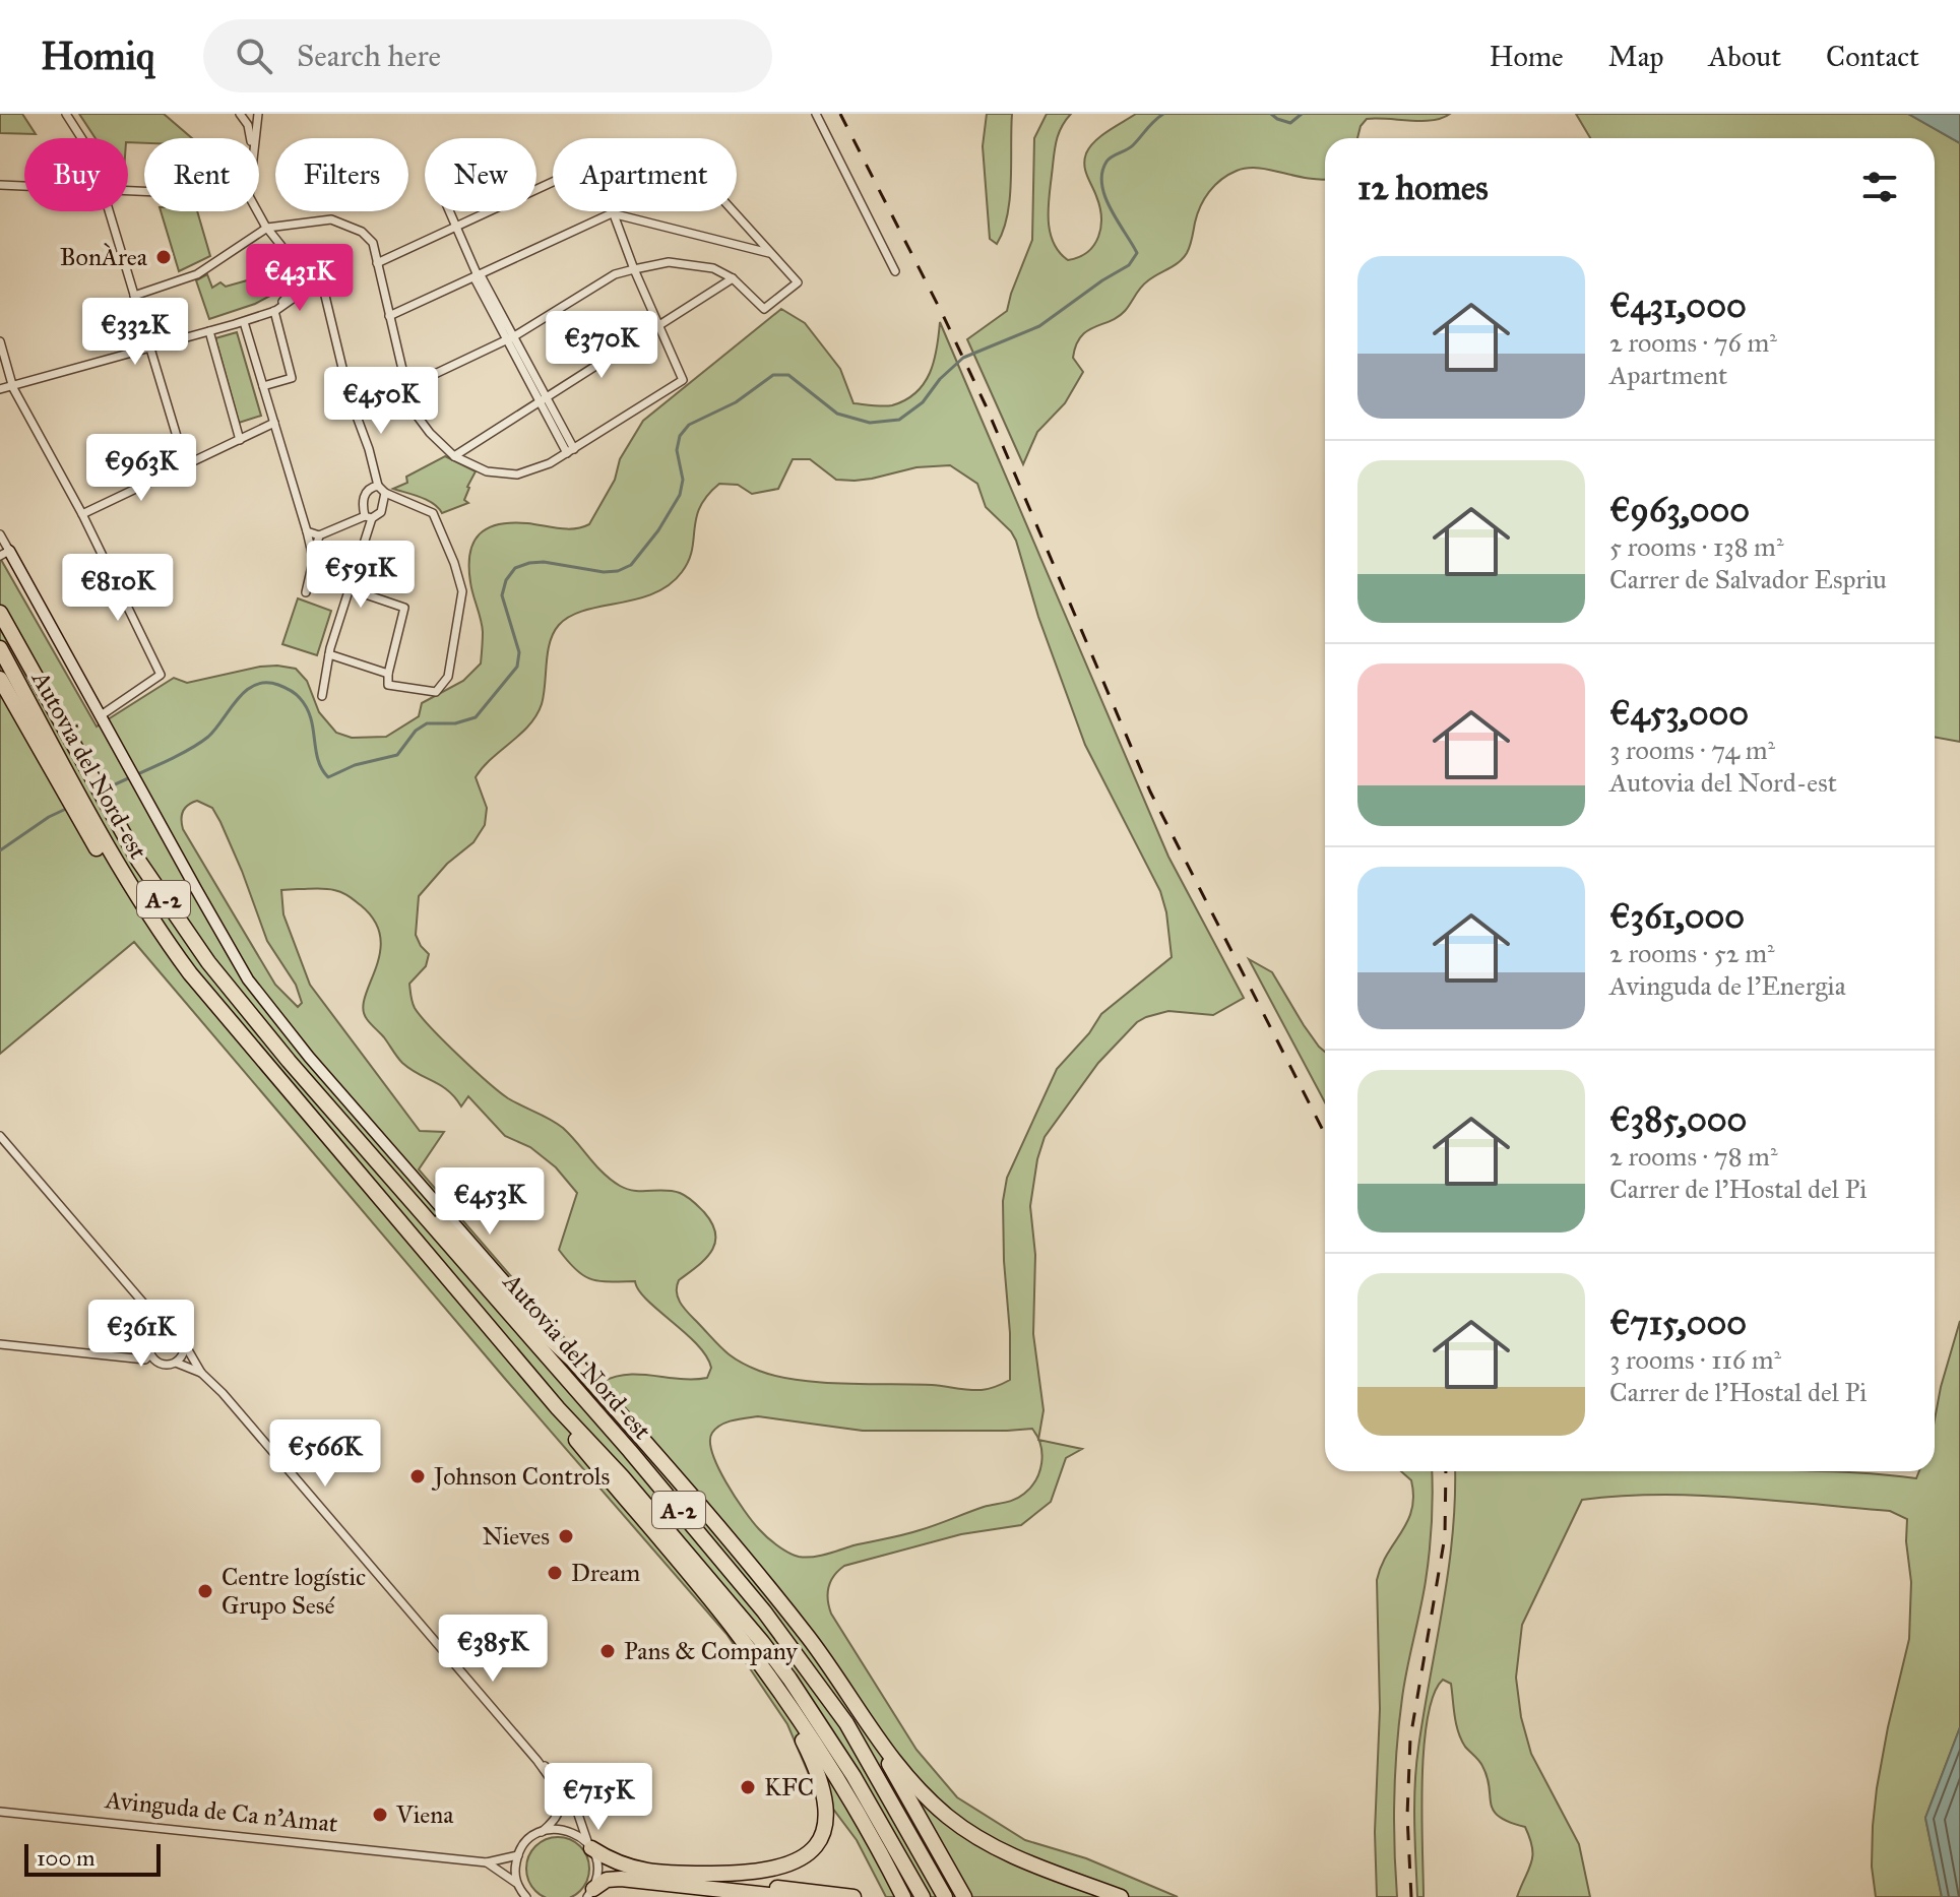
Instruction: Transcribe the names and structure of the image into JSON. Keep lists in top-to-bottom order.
{
  "streets": {
    "highway": ["Autovia del Nord-est", "A-2"],
    "street": ["Avinguda de Ca n'Amat"]
  },
  "places": [
    "BonÀrea",
    "Johnson Controls",
    "Nieves",
    "Dream",
    "Centre logístic Grupo Sesé",
    "Pans & Company",
    "KFC",
    "Viena"
  ],
  "scale_bar": "100 m",
  "page": {
    "header": "Homiq",
    "search": "Search here",
    "nav": [
      "Home",
      "Map",
      "About",
      "Contact"
    ],
    "chip": [
      "Buy",
      "Rent",
      "Filters",
      "New",
      "Apartment"
    ],
    "heading": "12 homes",
    "list": [
      {
        "name": "€431,000",
        "note": "2 rooms · 76 m² · Apartment"
      },
      {
        "name": "€963,000",
        "note": "5 rooms · 138 m² · Carrer de Salvador Espriu"
      },
      {
        "name": "€453,000",
        "note": "3 rooms · 74 m² · Autovia del Nord-est"
      },
      {
        "name": "€361,000",
        "note": "2 rooms · 52 m² · Avinguda de l'Energia"
      },
      {
        "name": "€385,000",
        "note": "2 rooms · 78 m² · Carrer de l'Hostal del Pi"
      },
      {
        "name": "€715,000",
        "note": "3 rooms · 116 m² · Carrer de l'Hostal del Pi"
      }
    ],
    "price": [
      "€431K",
      "€332K",
      "€370K",
      "€450K",
      "€963K",
      "€591K",
      "€810K",
      "€453K",
      "€361K",
      "€566K",
      "€385K",
      "€715K"
    ],
    "scale": "100 m"
  }
}
